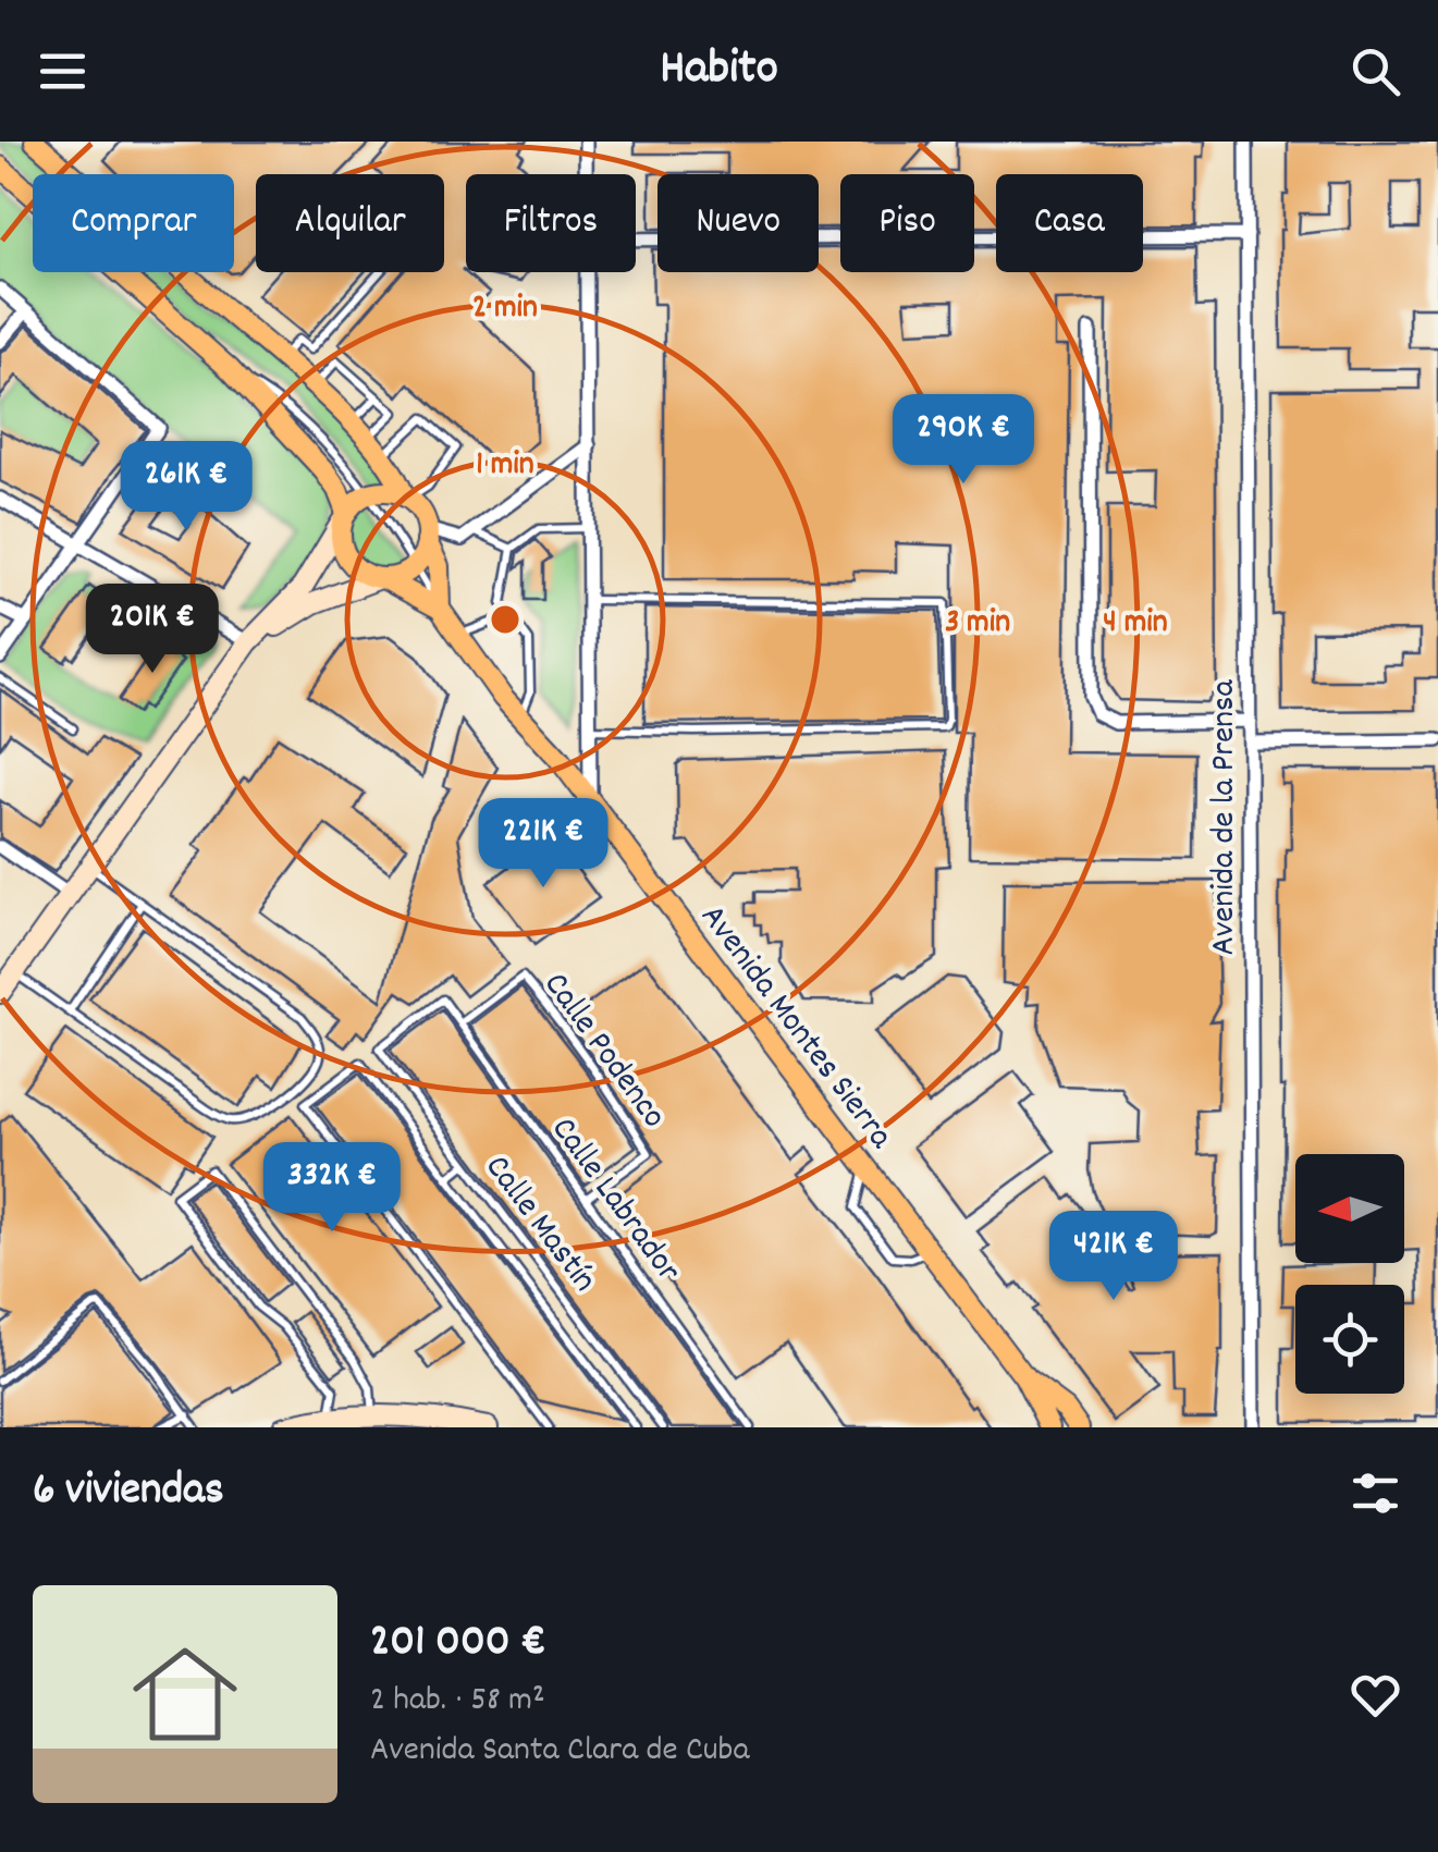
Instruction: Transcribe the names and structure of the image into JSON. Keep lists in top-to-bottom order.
{
  "streets": {
    "main road": ["Avenida Montes Sierra"],
    "street": ["Avenida de la Prensa"],
    "lane": ["Calle Podenco", "Calle Labrador", "Calle Mastín"]
  },
  "crossings": [
    ["Calle Podenco", "Calle Labrador"],
    ["Calle Labrador", "Calle Mastín"]
  ],
  "north": "left",
  "page": {
    "header": "Habito",
    "chip": [
      "Comprar",
      "Alquilar",
      "Filtros",
      "Nuevo",
      "Piso",
      "Casa"
    ],
    "price": [
      "290K €",
      "261K €",
      "201K €",
      "221K €",
      "332K €",
      "421K €"
    ],
    "heading": "6 viviendas",
    "list": [
      {
        "name": "201 000 €",
        "note": "2 hab. · 58 m² · Avenida Santa Clara de Cuba"
      }
    ]
  },
  "rings": [
    "2 min",
    "1 min",
    "3 min",
    "4 min"
  ]
}
